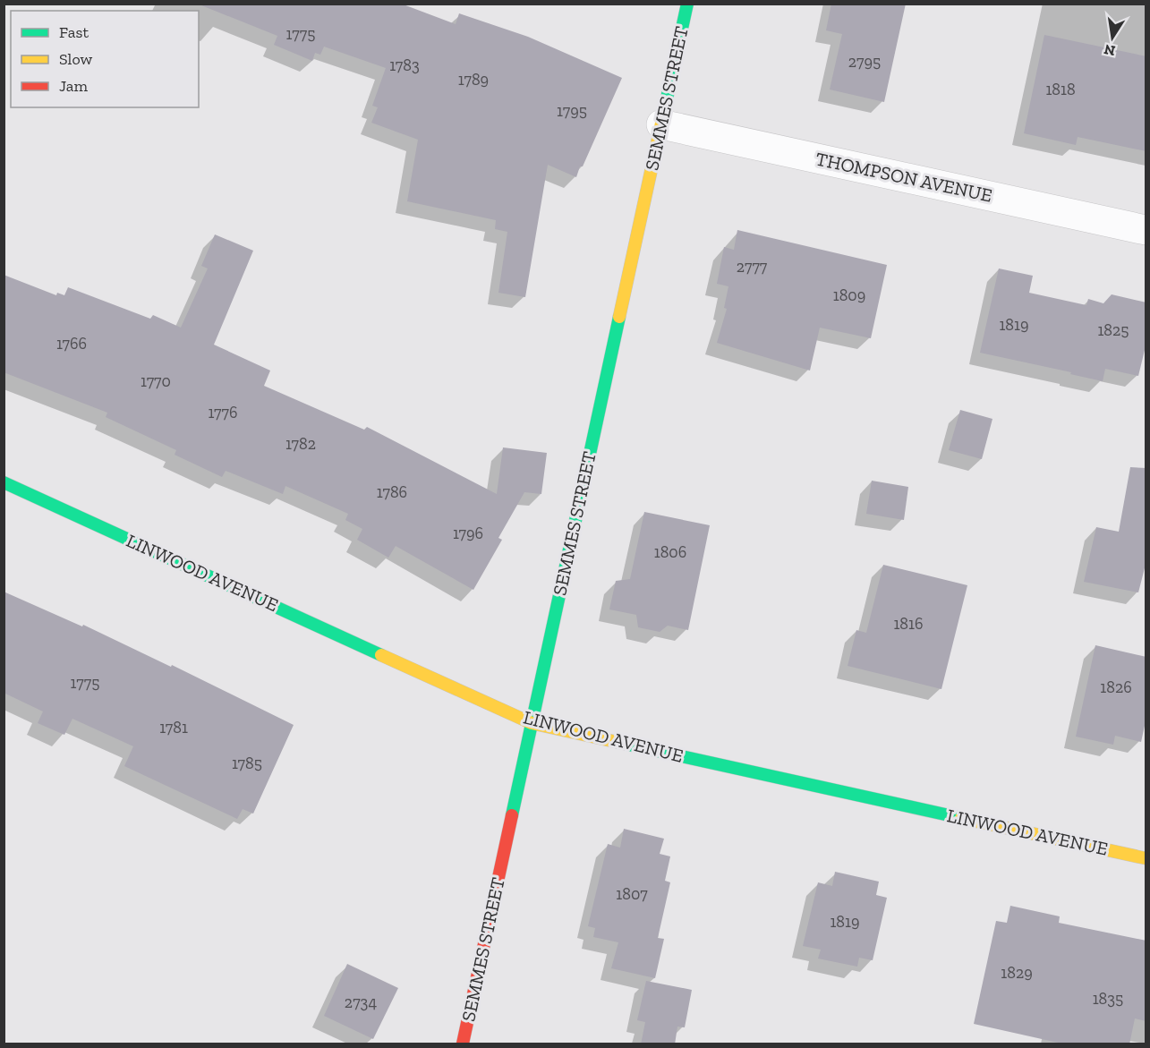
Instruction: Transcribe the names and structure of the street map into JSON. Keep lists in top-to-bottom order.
{
  "streets": {
    "street": ["SEMMES STREET", "THOMPSON AVENUE", "LINWOOD AVENUE"]
  },
  "crossings": [
    ["SEMMES STREET", "THOMPSON AVENUE"],
    ["SEMMES STREET", "LINWOOD AVENUE"]
  ],
  "house_numbers": [
    "1775",
    "2795",
    "1783",
    "1789",
    "1818",
    "1795",
    "2777",
    "1809",
    "1819",
    "1825",
    "1766",
    "1770",
    "1776",
    "1782",
    "1786",
    "1796",
    "1806",
    "1816",
    "1775",
    "1826",
    "1781",
    "1785",
    "1807",
    "1819",
    "1829",
    "1835",
    "2734"
  ],
  "legend": ["Fast", "Slow", "Jam"],
  "north": "bottom"
}
